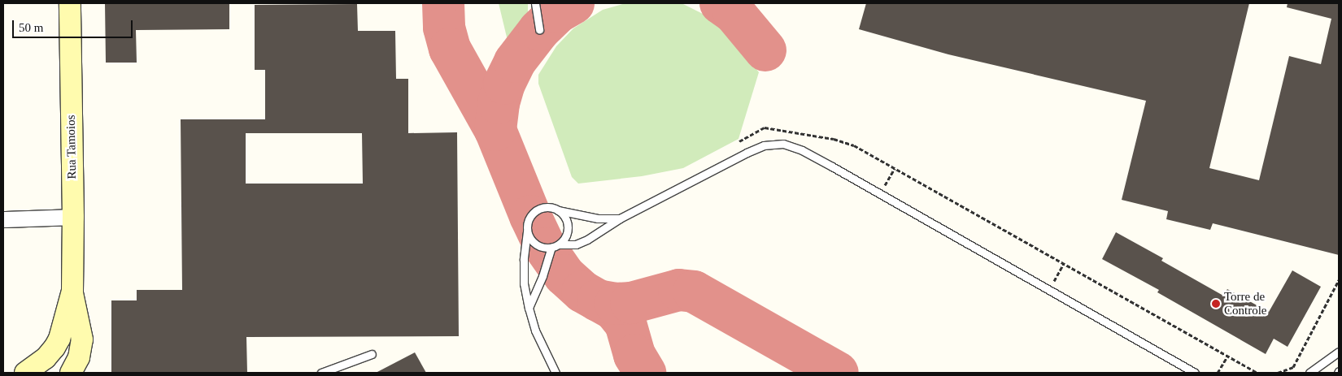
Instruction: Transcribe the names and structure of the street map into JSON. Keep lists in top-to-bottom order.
{
  "streets": {
    "main road": ["Rua Tamoios"]
  },
  "places": ["Torre de Controle"],
  "scale_bar": "50 m"
}
